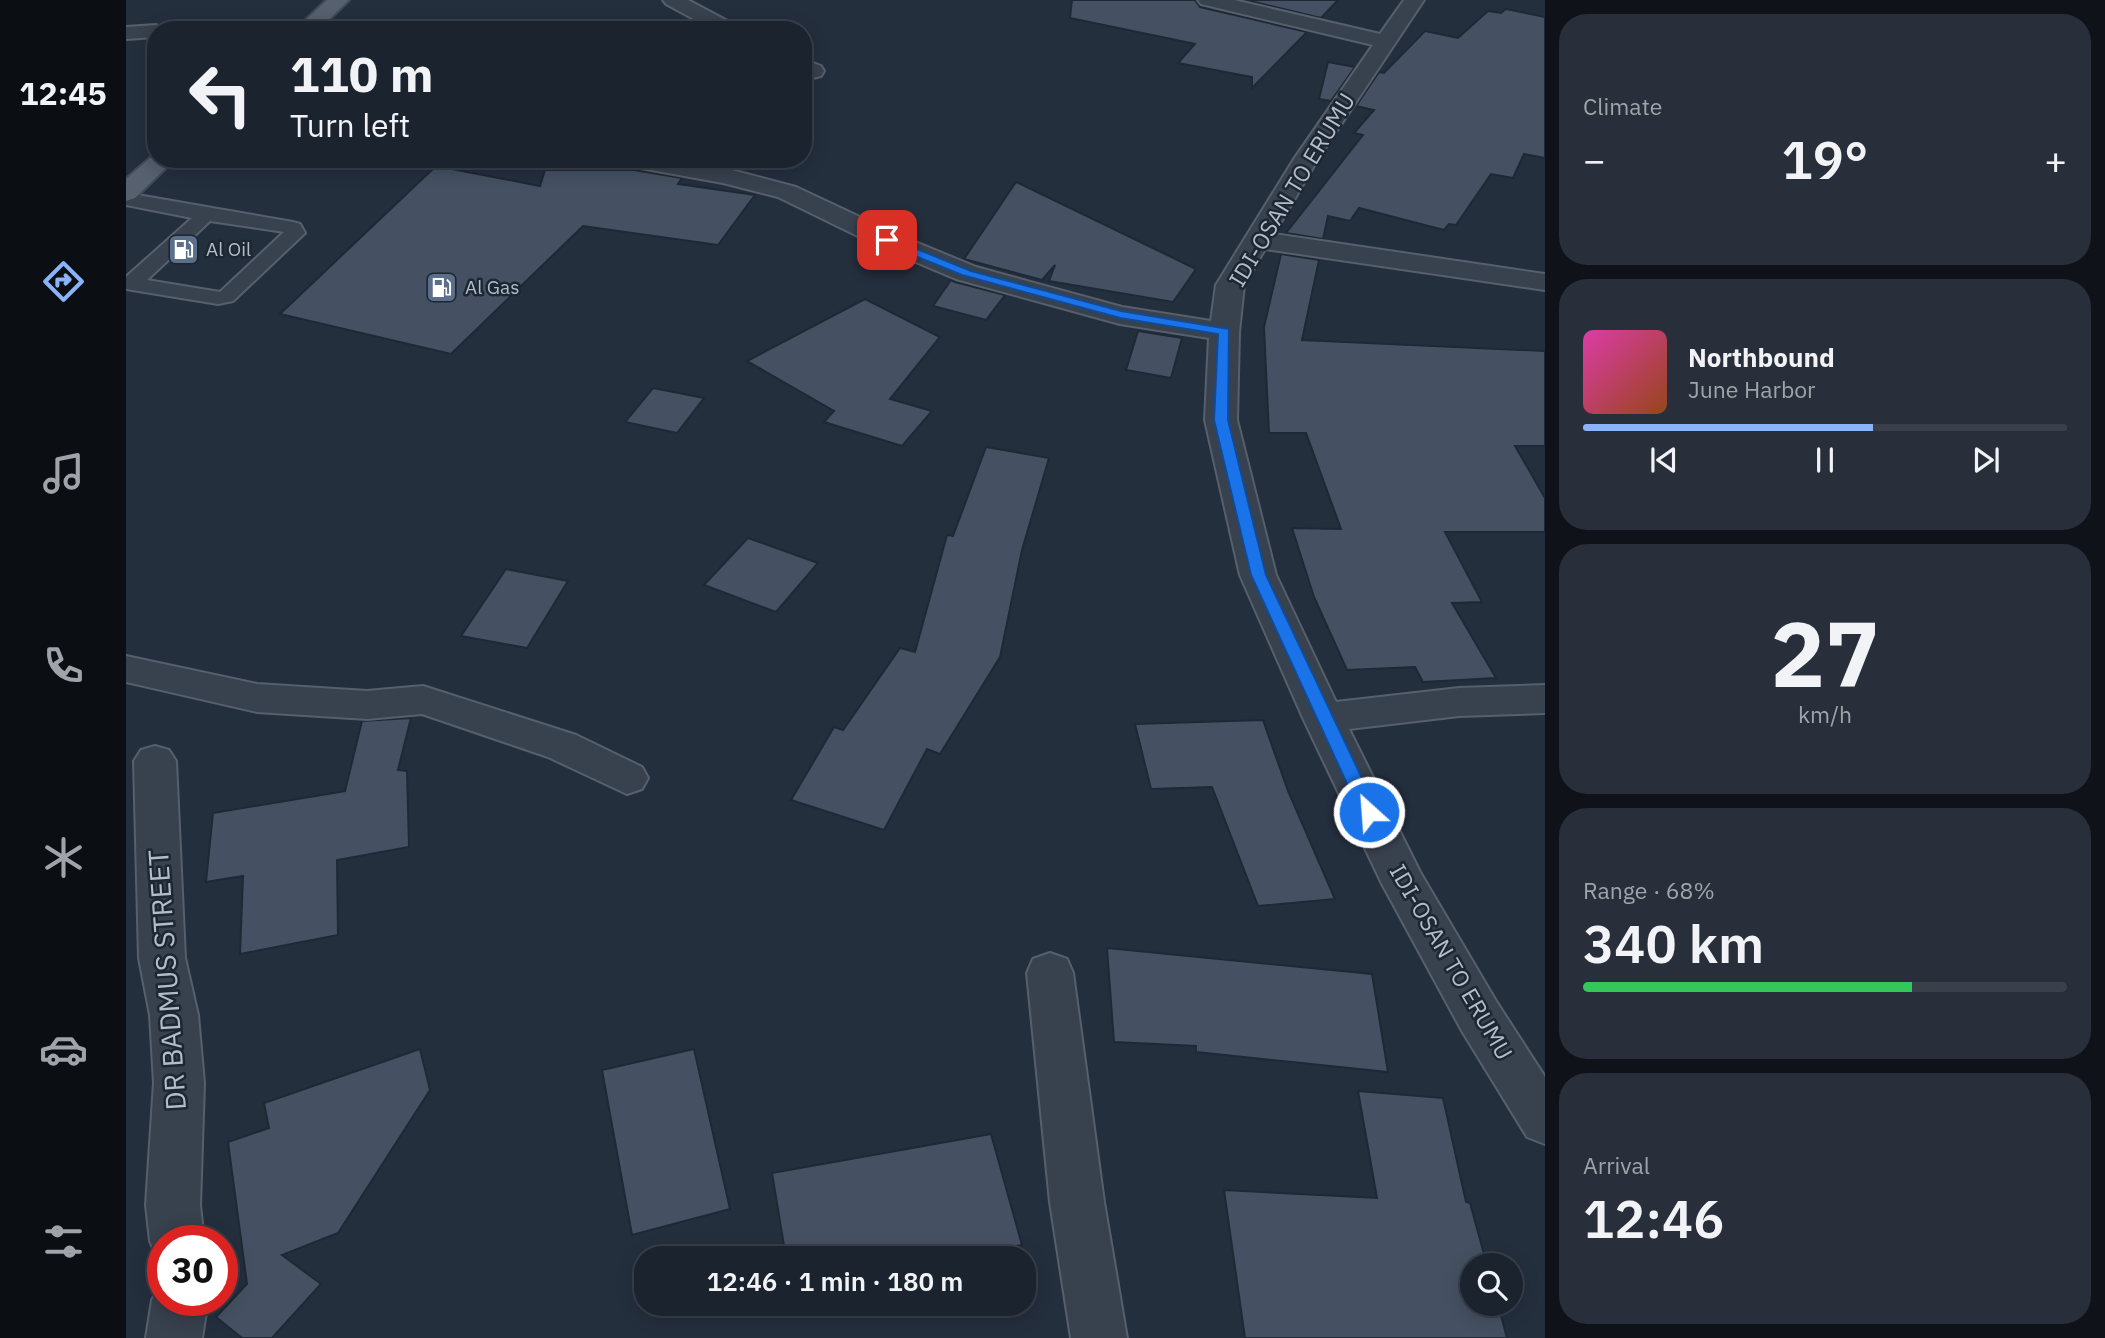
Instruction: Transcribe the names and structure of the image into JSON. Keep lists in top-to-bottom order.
{
  "streets": {
    "street": ["IDI-OSAN TO ERUMU", "DR BADMUS STREET"]
  },
  "places": {
    "fuel station": ["Al Oil", "Al Gas"]
  },
  "page": {
    "tabs": "12:45",
    "tile": [
      "Climate",
      ["27", "km/h"],
      ["Range · 68%", "340 km"],
      ["Arrival", "12:46"]
    ],
    "turn": ["110 m", "Turn left"],
    "heat": ["−", "19°", "+"],
    "song": ["Northbound", "June Harbor"],
    "limit": "30",
    "trip": "12:46 · 1 min · 180 m"
  }
}
